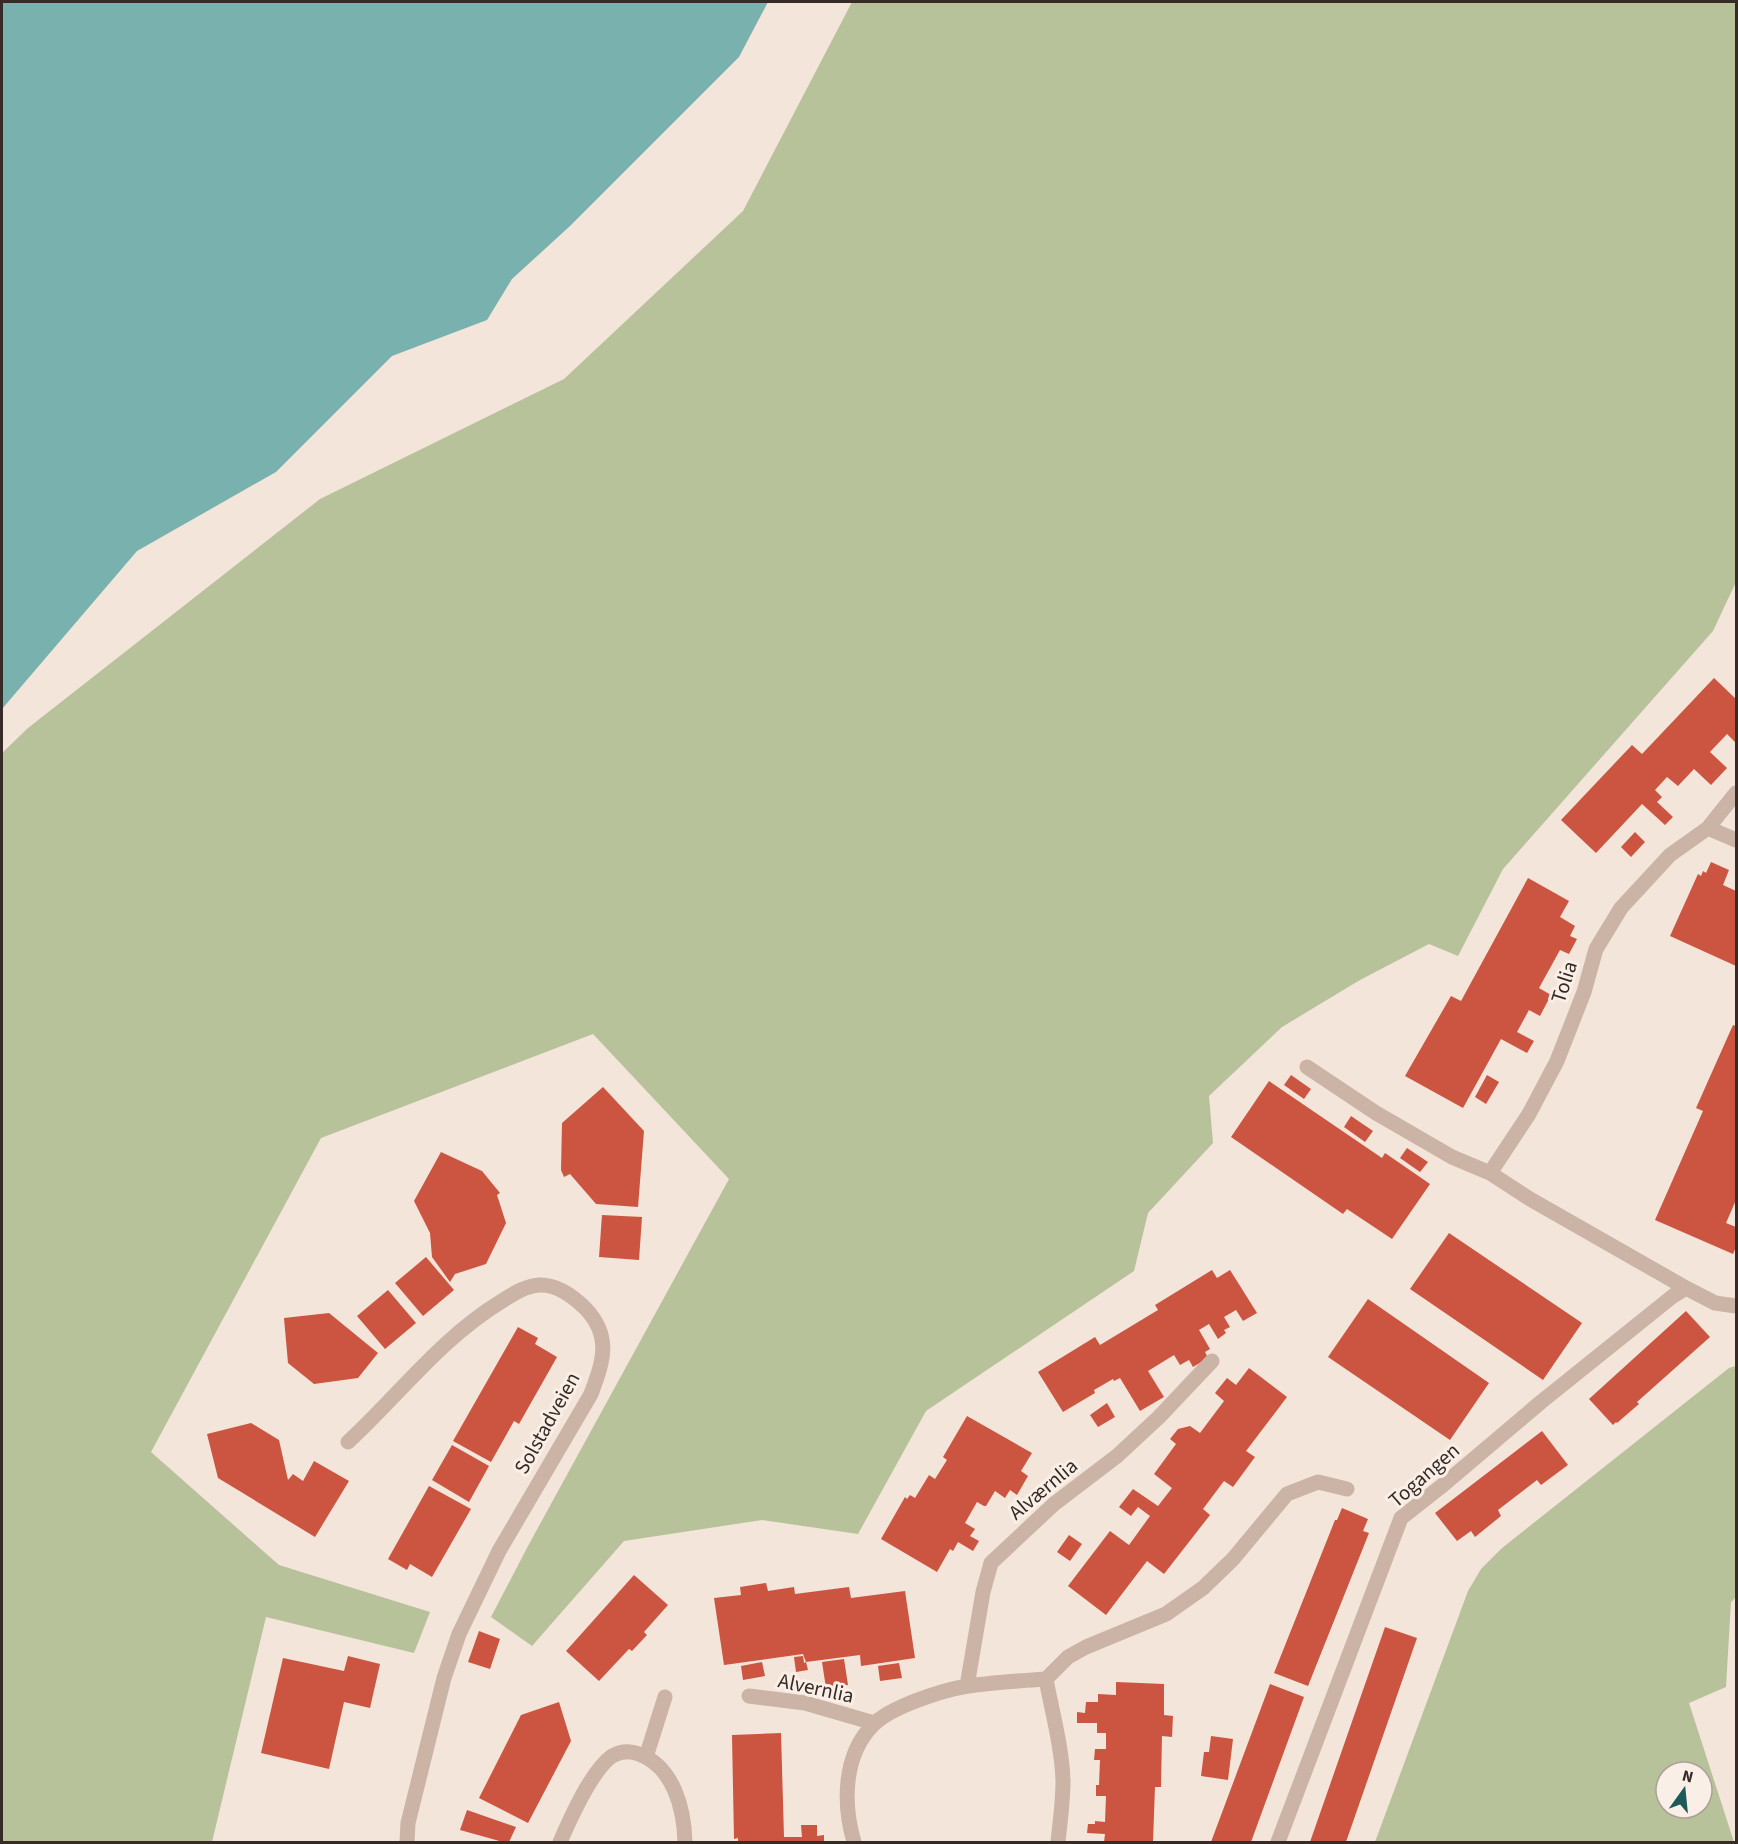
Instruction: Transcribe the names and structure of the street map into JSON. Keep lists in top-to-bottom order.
{
  "streets": {
    "street": [
      "Tolia",
      "Solstadveien",
      "Togangen",
      "Alværnlia",
      "Alvernlia"
    ]
  },
  "north": "top"
}
